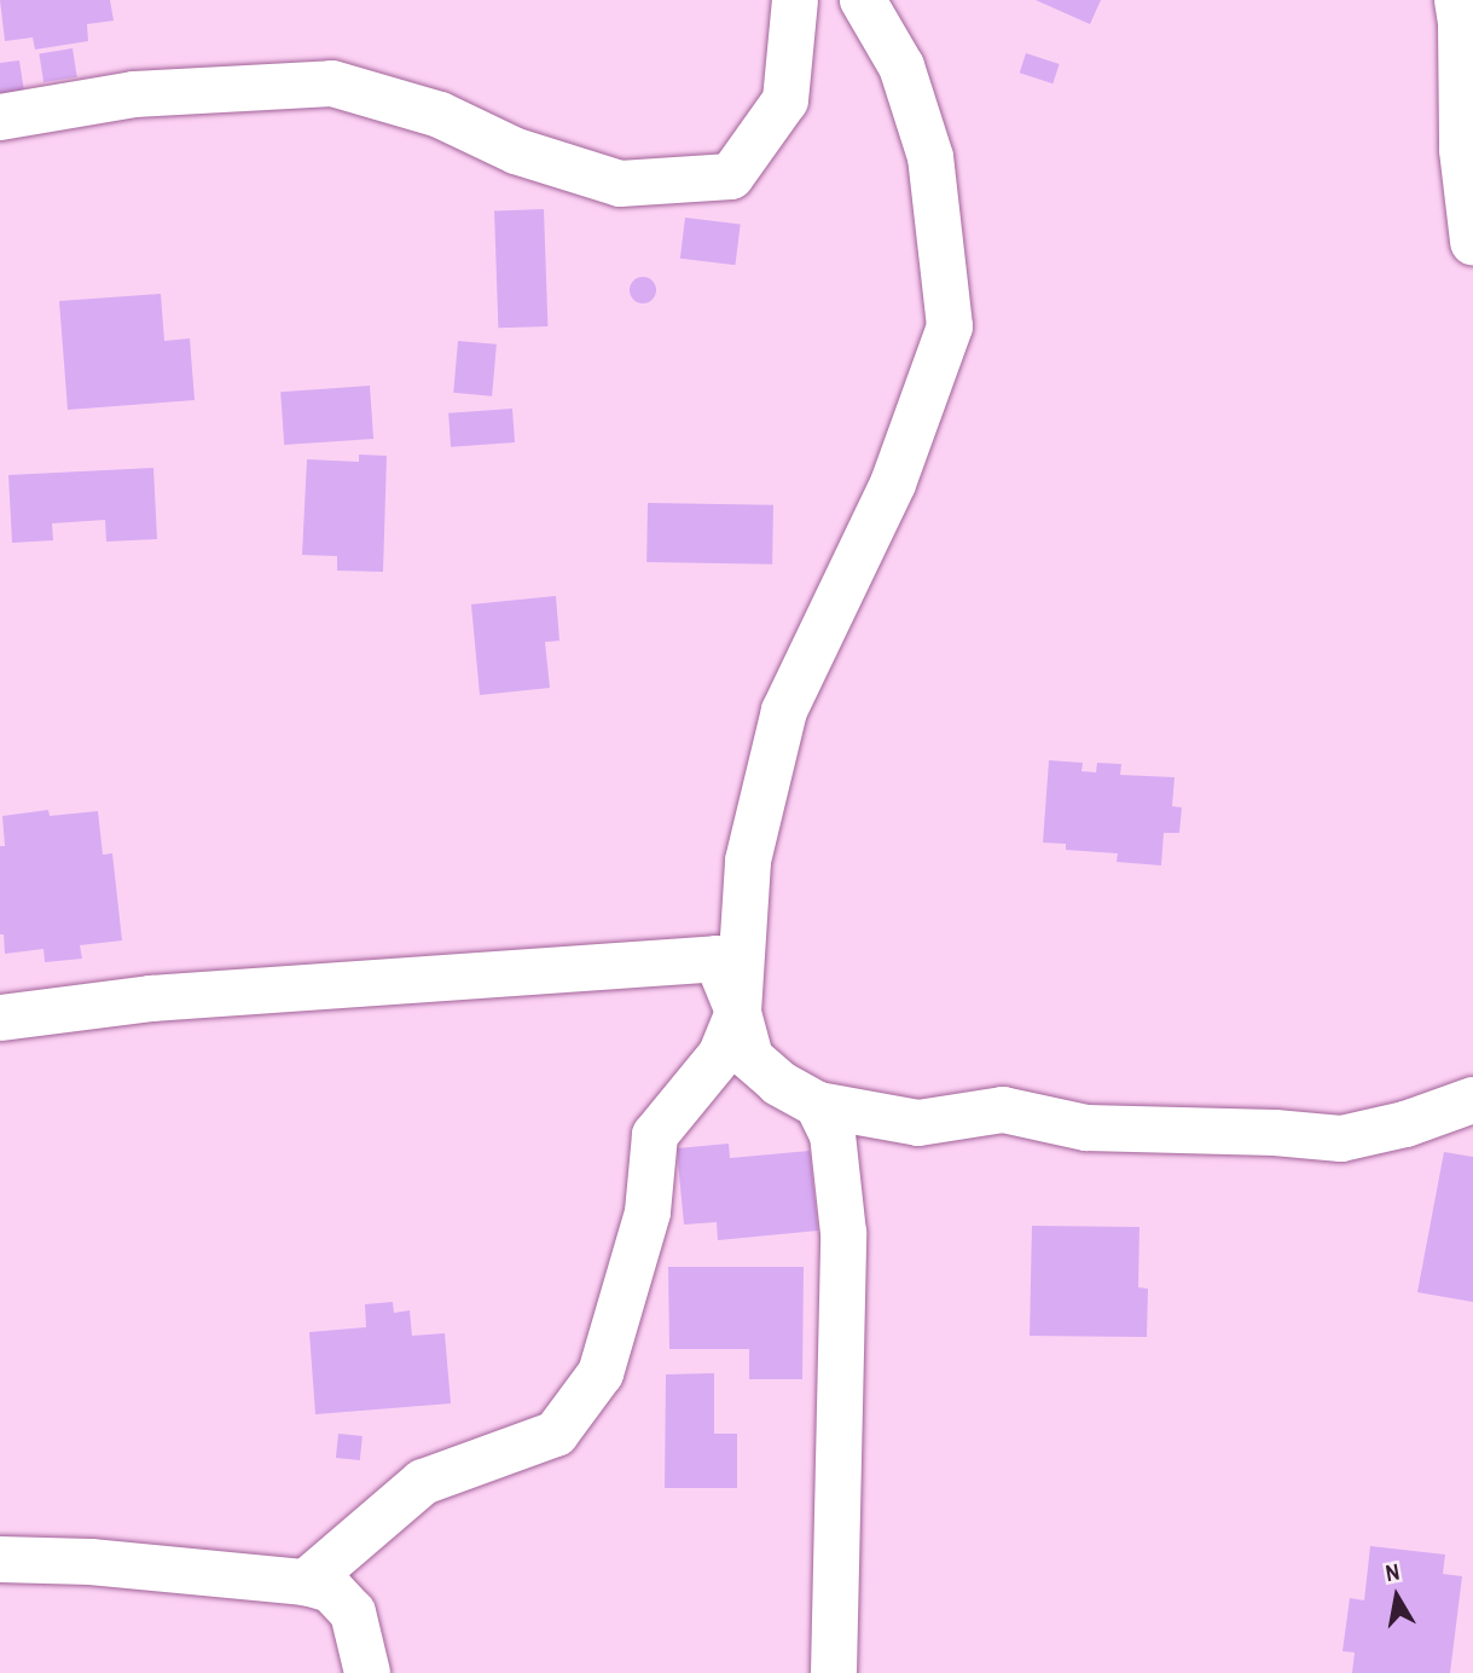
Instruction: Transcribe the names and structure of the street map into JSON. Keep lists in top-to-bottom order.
{
  "north": "top"
}
